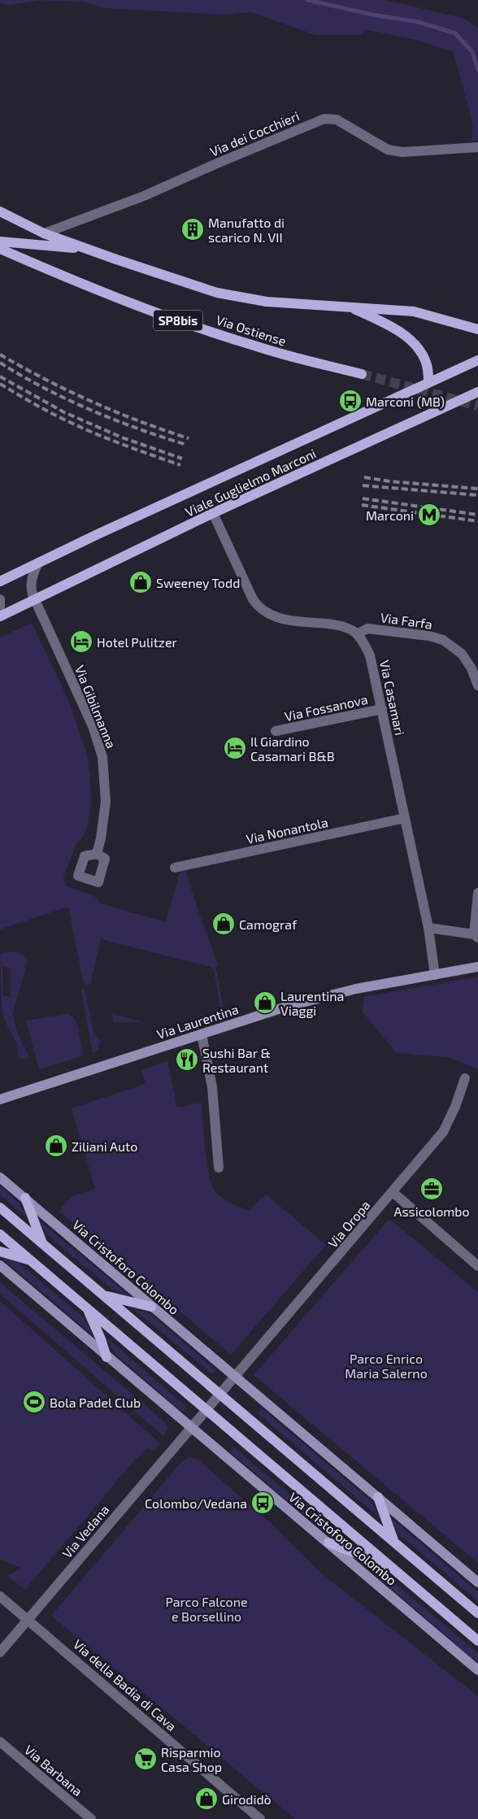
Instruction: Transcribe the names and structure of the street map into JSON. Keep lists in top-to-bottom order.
{
  "streets": {
    "main road": [
      "SP8bis",
      "Via Ostiense",
      "Viale Guglielmo Marconi",
      "Via Laurentina",
      "Via Cristoforo Colombo"
    ],
    "street": [
      "Via dei Cocchieri",
      "Via Farfa",
      "Via Casamari",
      "Via Gibilmanna",
      "Via Fossanova",
      "Via Nonantola",
      "Via Oropa",
      "Via Vedana",
      "Via della Badia di Cava",
      "Via Barbana"
    ]
  },
  "crossings": [
    ["Viale Guglielmo Marconi", "Via Gibilmanna"],
    ["Via Farfa", "Via Casamari"],
    ["Via Casamari", "Via Fossanova"],
    ["Via Casamari", "Via Nonantola"],
    ["Via Casamari", "Via Laurentina"],
    ["Via Oropa", "Via Cristoforo Colombo"],
    ["Via Cristoforo Colombo", "Via Vedana"],
    ["Via Vedana", "Via della Badia di Cava"]
  ],
  "parks": ["Parco Enrico Maria Salerno", "Parco Falcone e Borsellino"],
  "places": {
    "building": ["Manufatto di scarico N. VII"],
    "bus stop": ["Marconi (MB)", "Colombo/Vedana"],
    "metro station": ["Marconi"],
    "shop": [
      "Sweeney Todd",
      "Camograf",
      "Laurentina Viaggi",
      "Ziliani Auto",
      "Girodidò"
    ],
    "hotel": ["Hotel Pulitzer", "Il Giardino Casamari B&B"],
    "restaurant": ["Sushi Bar & Restaurant"],
    "office": ["Assicolombo"],
    "sports": ["Bola Padel Club"],
    "supermarket": ["Risparmio Casa Shop"]
  }
}
